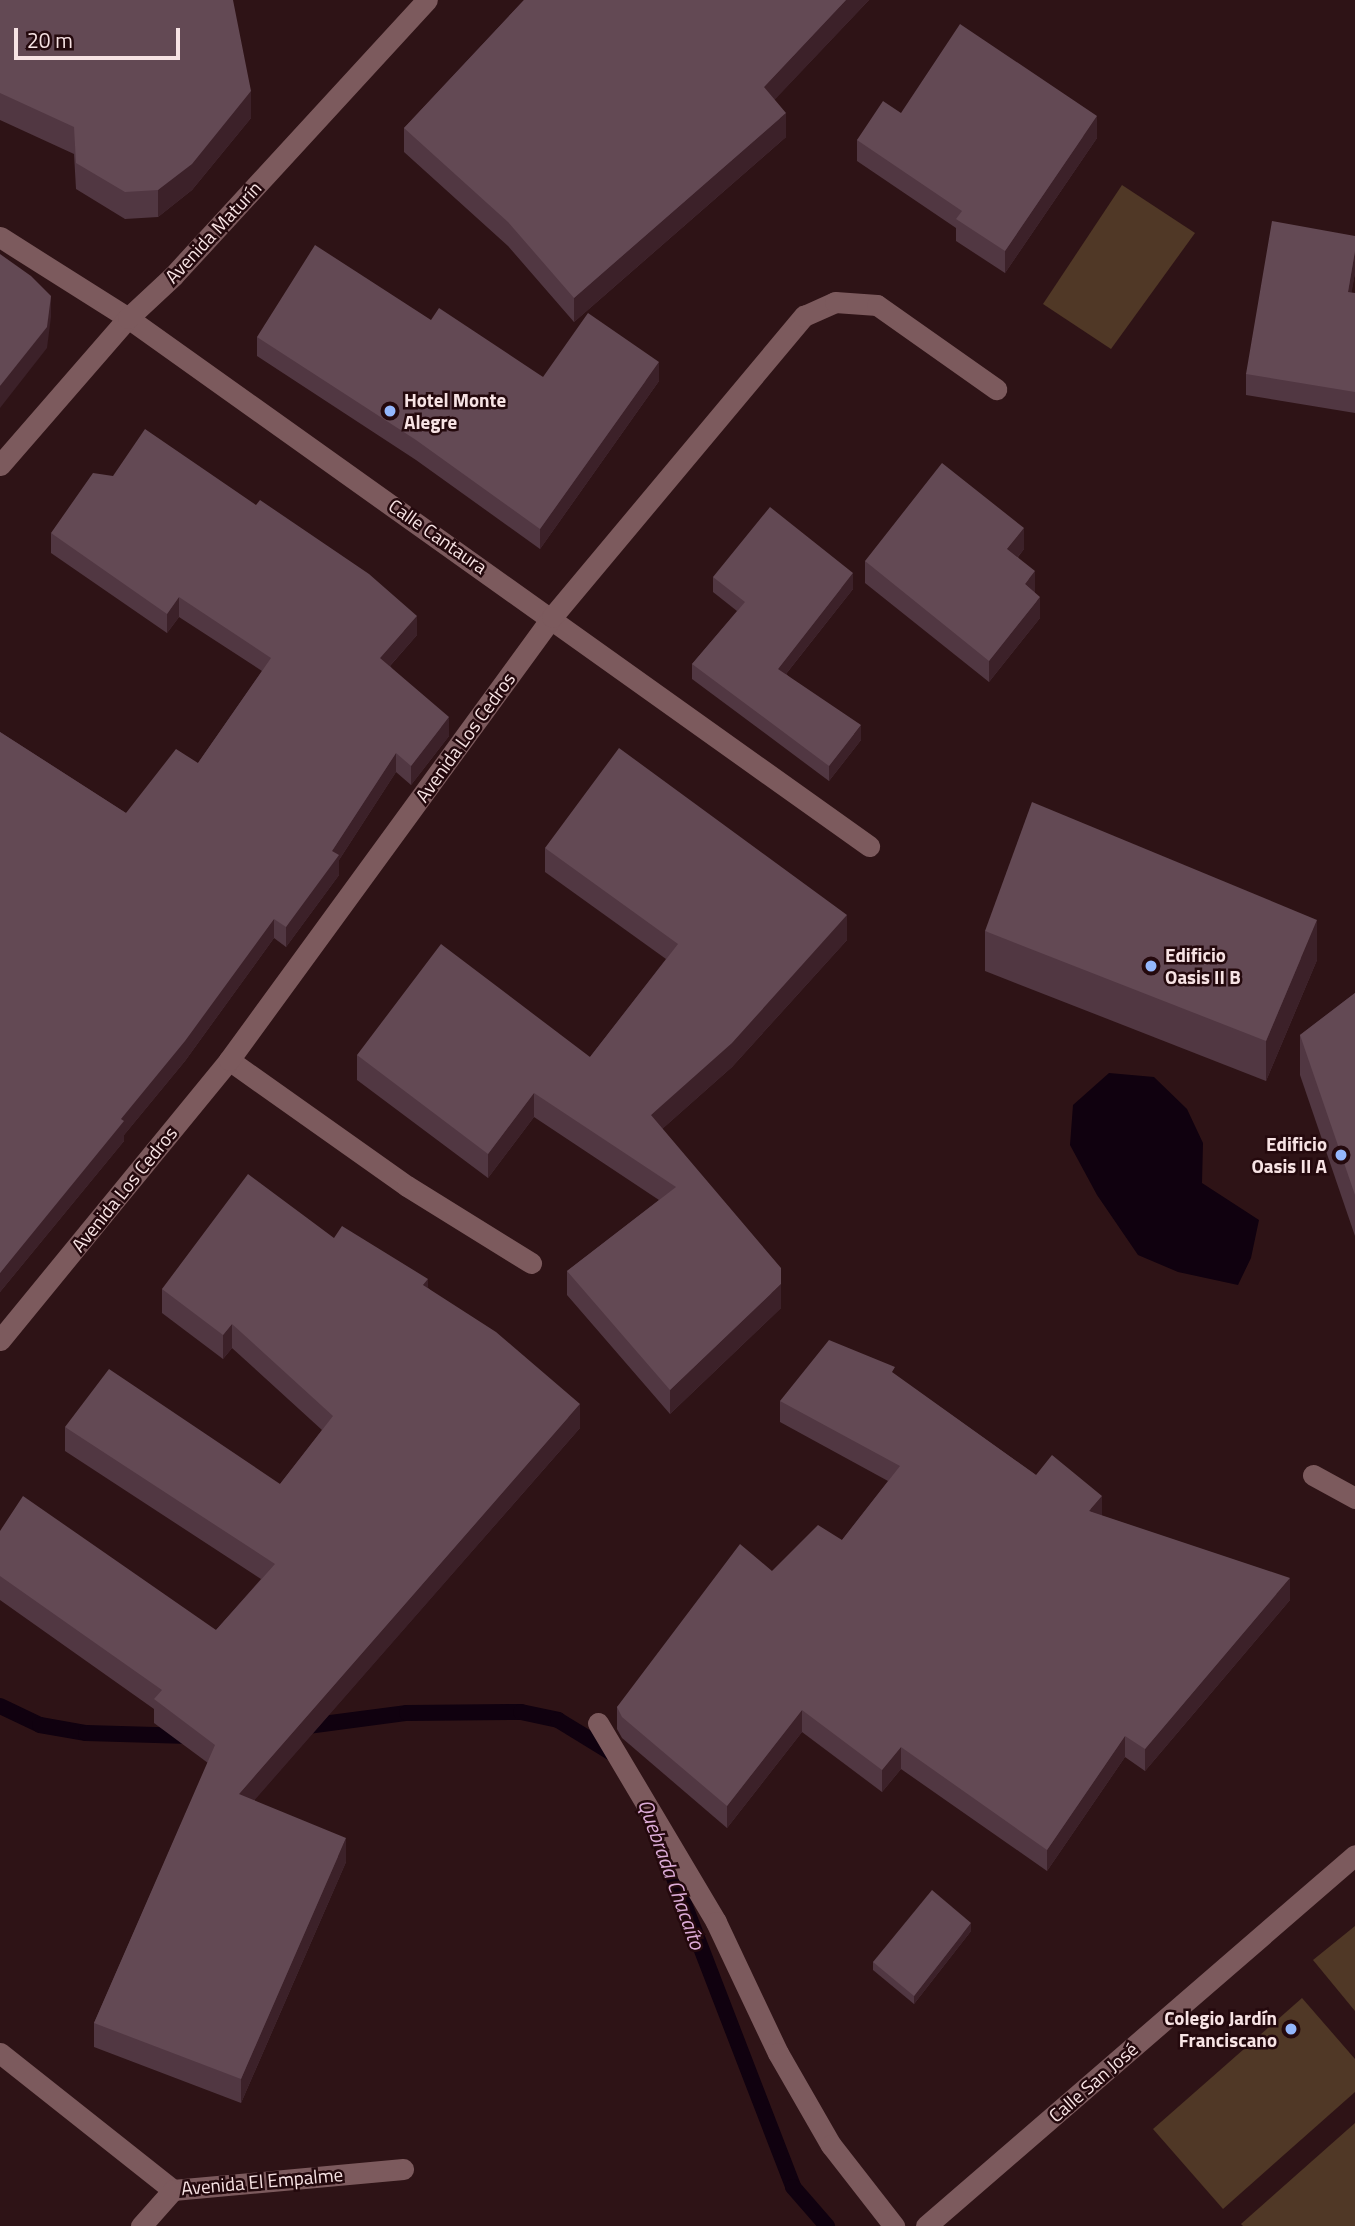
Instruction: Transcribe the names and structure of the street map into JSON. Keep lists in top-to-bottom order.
{
  "streets": {
    "street": [
      "Avenida Maturín",
      "Calle Cantaura",
      "Avenida Los Cedros",
      "Calle San José",
      "Avenida El Empalme"
    ]
  },
  "crossings": [
    ["Avenida Maturín", "Calle Cantaura"],
    ["Calle Cantaura", "Avenida Los Cedros"]
  ],
  "water": ["Quebrada Chacaíto"],
  "places": [
    "Hotel Monte Alegre",
    "Edificio Oasis II B",
    "Edificio Oasis II A",
    "Colegio Jardín Franciscano"
  ],
  "scale_bar": "20 m"
}
